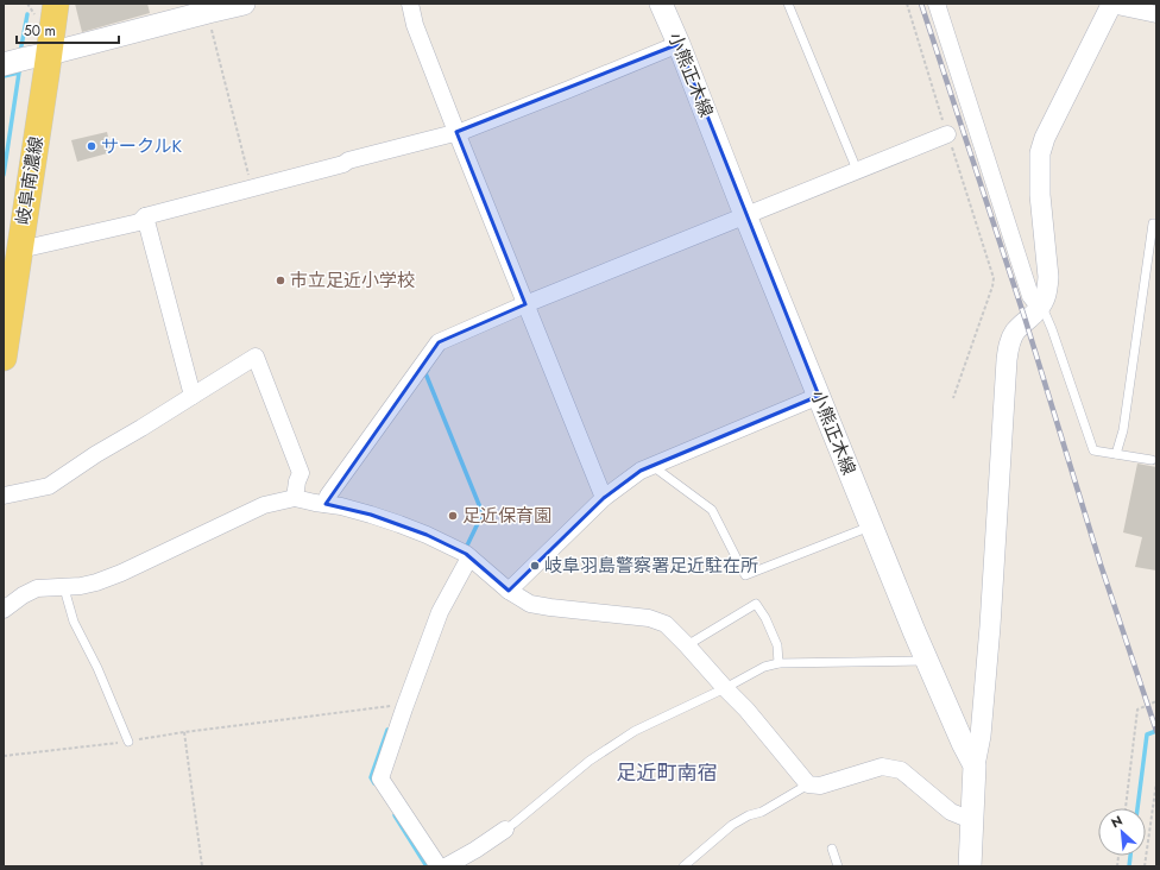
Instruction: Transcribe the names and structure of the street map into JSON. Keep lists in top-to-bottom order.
{
  "streets": {
    "main road": ["小熊正木線", "岐阜南濃線"]
  },
  "districts": ["足近町南宿"],
  "places": [
    "サークルK",
    "市立足近小学校",
    "足近保育園",
    "岐阜羽島警察署足近駐在所"
  ],
  "scale_bar": "50 m",
  "north": "top left"
}
